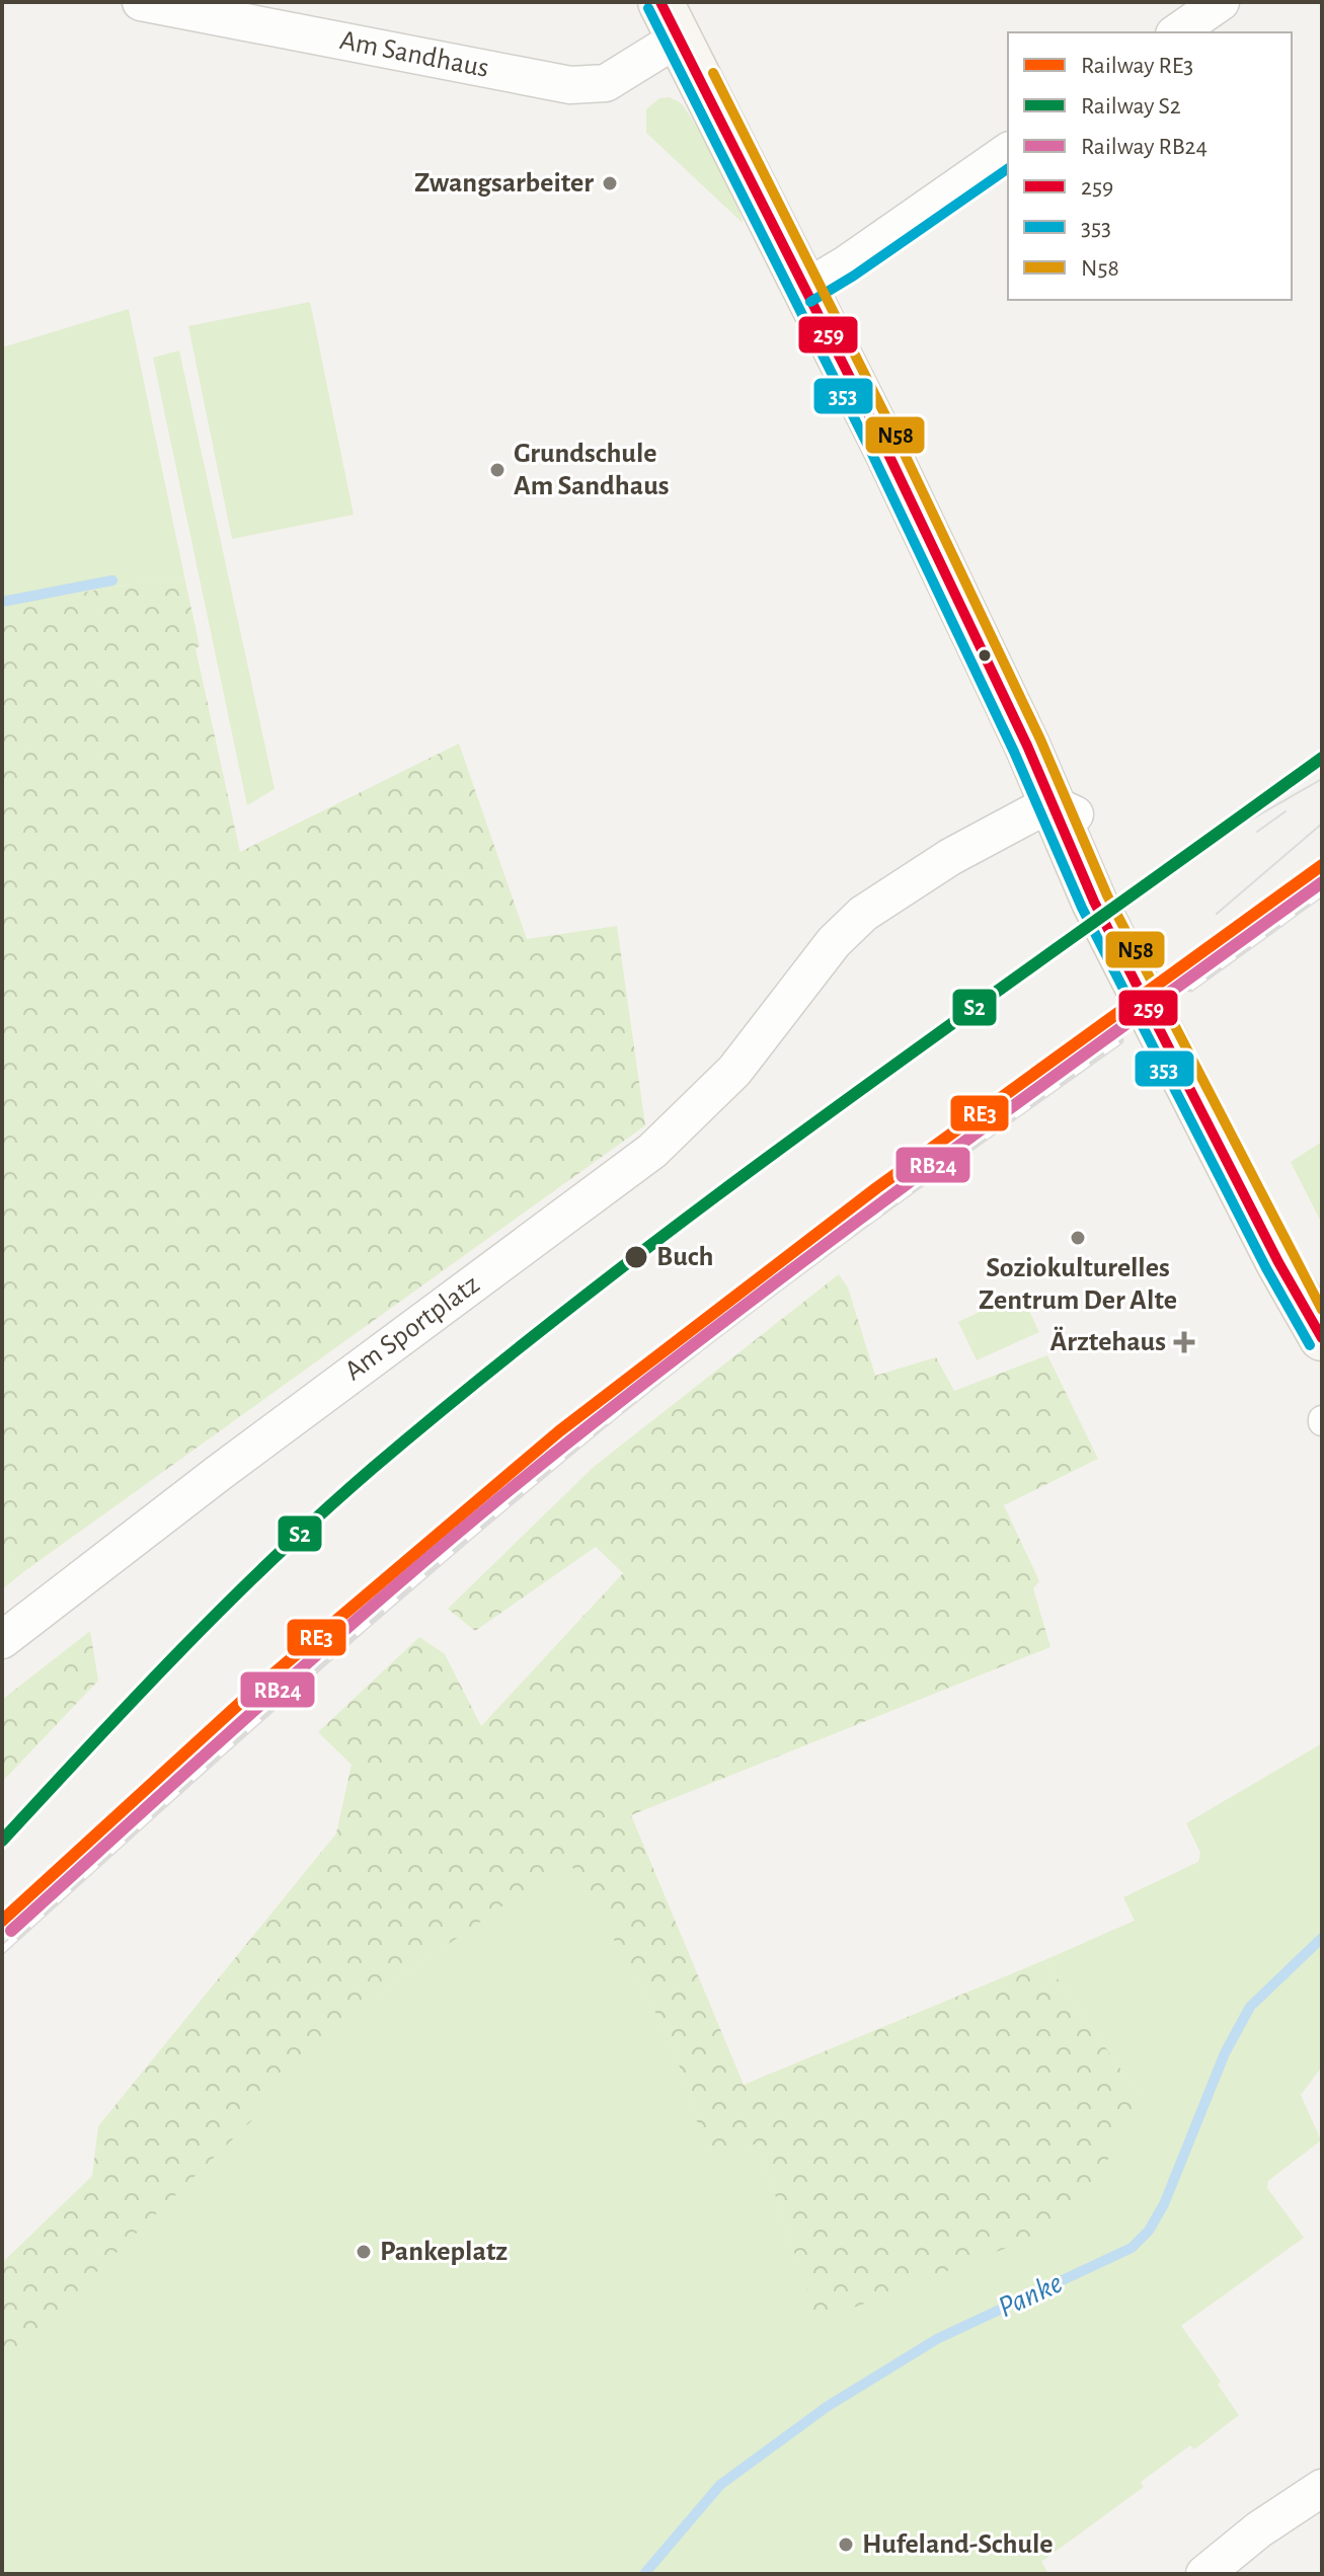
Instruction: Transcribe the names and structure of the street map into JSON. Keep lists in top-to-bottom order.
{
  "streets": {
    "street": ["Am Sandhaus", "Am Sportplatz"]
  },
  "water": ["Panke"],
  "places": {
    "other": [
      "Zwangsarbeiter",
      "Grundschule Am Sandhaus",
      "Soziokulturelles Zentrum Der Alte",
      "Buch",
      "Pankeplatz",
      "Hufeland-Schule"
    ],
    "health": ["Ärztehaus"]
  },
  "lines": [
    "transit line 259",
    "transit line 353",
    "transit line N58",
    "rail line S2",
    "rail line RE3",
    "rail line RB24"
  ],
  "legend": [
    "Railway RE3",
    "Railway S2",
    "Railway RB24",
    "259",
    "353",
    "N58"
  ]
}
